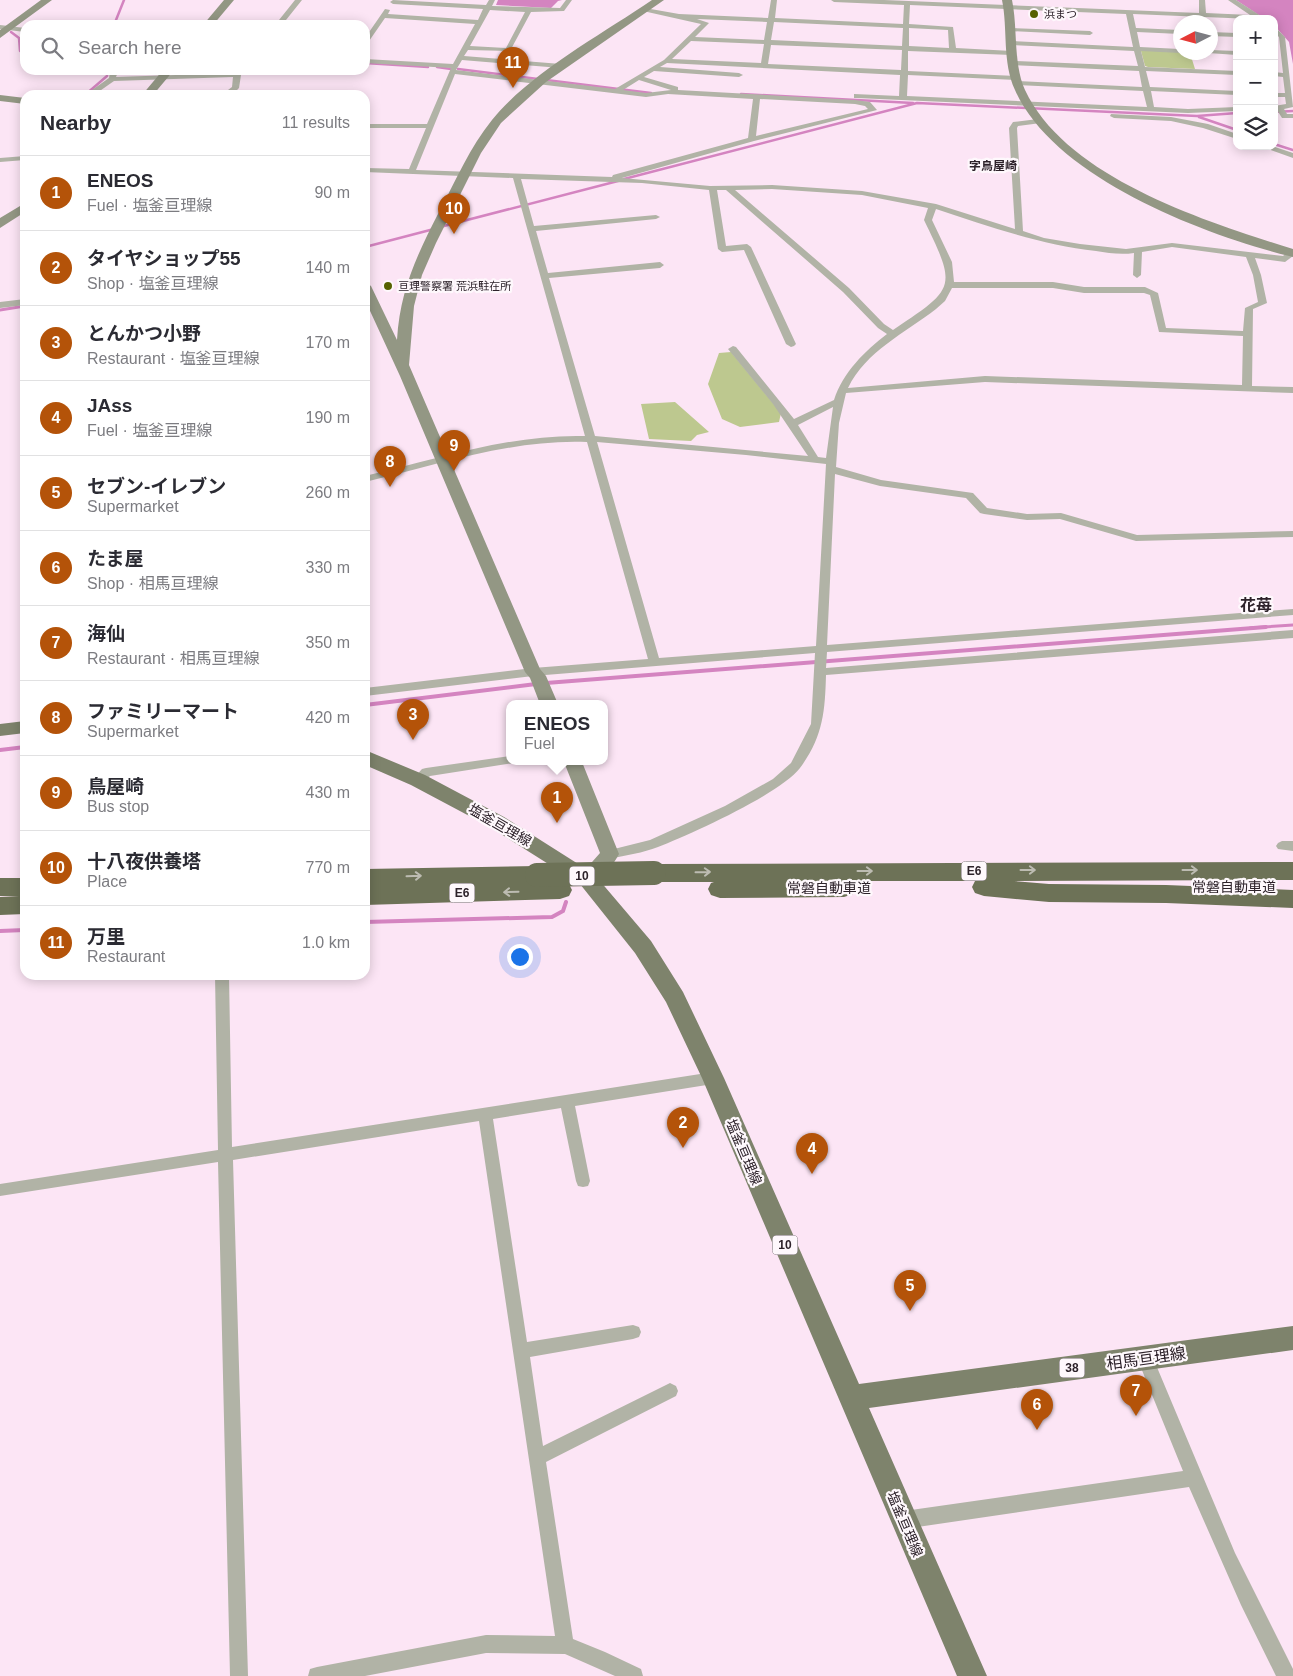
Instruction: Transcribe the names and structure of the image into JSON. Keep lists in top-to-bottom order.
{
  "streets": {
    "highway": ["E6", "常磐自動車道"],
    "main road": [
      "塩釜亘理線",
      "10",
      "相馬亘理線",
      "38"
    ]
  },
  "crossings": [
    ["塩釜亘理線", "相馬亘理線"]
  ],
  "districts": ["字鳥屋崎", "花苺"],
  "places": ["浜まつ", "亘理警察署 荒浜駐在所"],
  "north": "left",
  "page": {
    "map_buttons": ["+", "−"],
    "search": "Search here",
    "pins": [
      "11",
      "10",
      "9",
      "8",
      "3",
      "1",
      "2",
      "4",
      "5",
      "7",
      "6"
    ],
    "heading": ["Nearby", "11 results"],
    "list": [
      {
        "mark": "1",
        "name": "ENEOS",
        "note": "Fuel · 塩釜亘理線",
        "value": "90 m"
      },
      {
        "mark": "2",
        "name": "タイヤショップ55",
        "note": "Shop · 塩釜亘理線",
        "value": "140 m"
      },
      {
        "mark": "3",
        "name": "とんかつ小野",
        "note": "Restaurant · 塩釜亘理線",
        "value": "170 m"
      },
      {
        "mark": "4",
        "name": "JAss",
        "note": "Fuel · 塩釜亘理線",
        "value": "190 m"
      },
      {
        "mark": "5",
        "name": "セブン-イレブン",
        "note": "Supermarket",
        "value": "260 m"
      },
      {
        "mark": "6",
        "name": "たま屋",
        "note": "Shop · 相馬亘理線",
        "value": "330 m"
      },
      {
        "mark": "7",
        "name": "海仙",
        "note": "Restaurant · 相馬亘理線",
        "value": "350 m"
      },
      {
        "mark": "8",
        "name": "ファミリーマート",
        "note": "Supermarket",
        "value": "420 m"
      },
      {
        "mark": "9",
        "name": "鳥屋崎",
        "note": "Bus stop",
        "value": "430 m"
      },
      {
        "mark": "10",
        "name": "十八夜供養塔",
        "note": "Place",
        "value": "770 m"
      },
      {
        "mark": "11",
        "name": "万里",
        "note": "Restaurant",
        "value": "1.0 km"
      }
    ],
    "popup": ["ENEOS", "Fuel"]
  }
}
